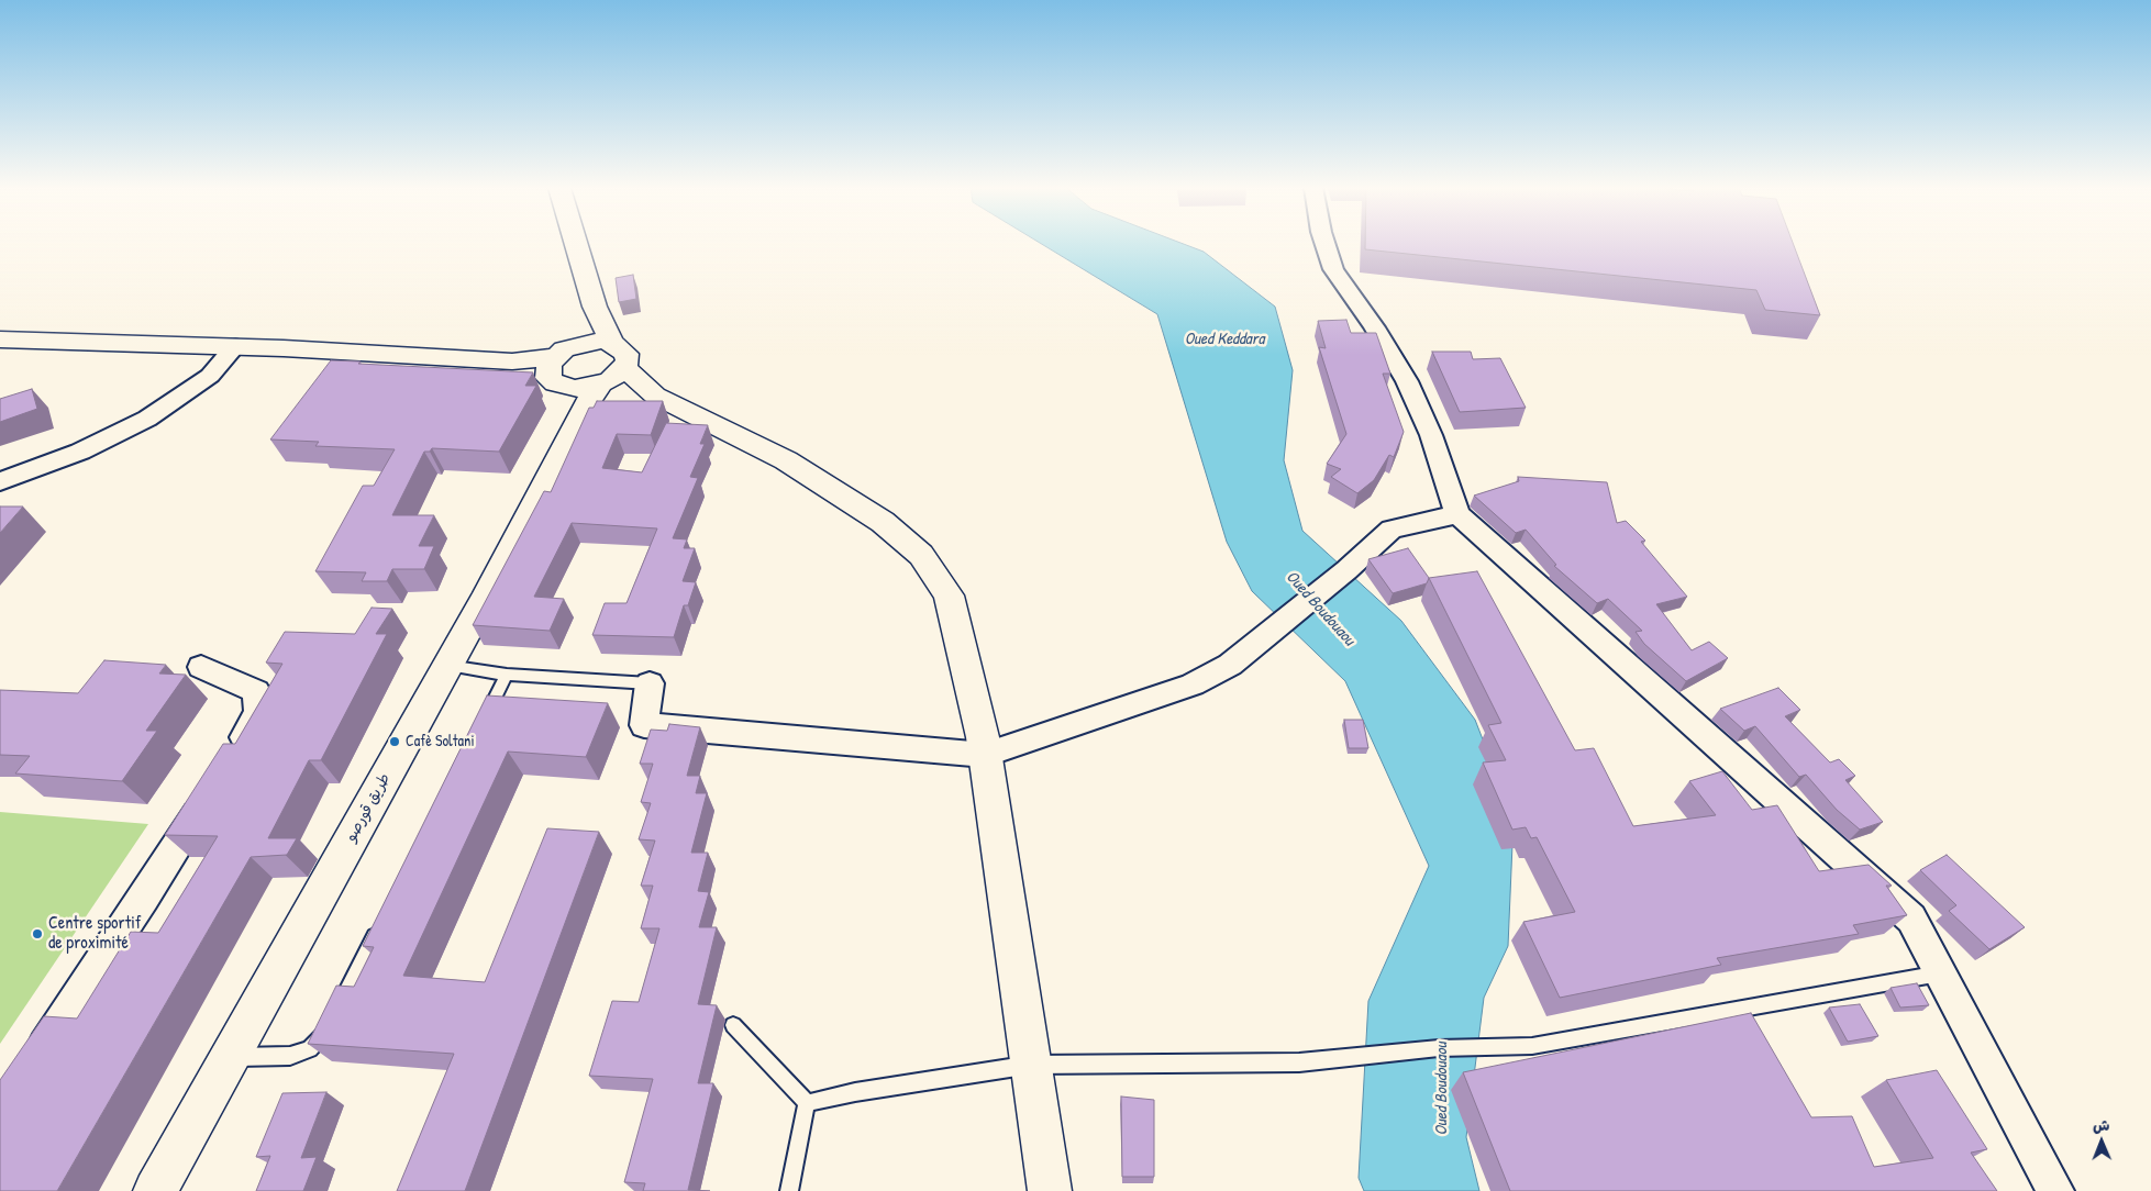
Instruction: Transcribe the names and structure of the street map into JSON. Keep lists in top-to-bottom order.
{
  "streets": {
    "main road": ["طريق قورصو"]
  },
  "water": ["Oued Keddara", "Oued Boudouaou"],
  "places": ["Cafè Soltani", "Centre sportif de proximité"],
  "north": "top"
}
